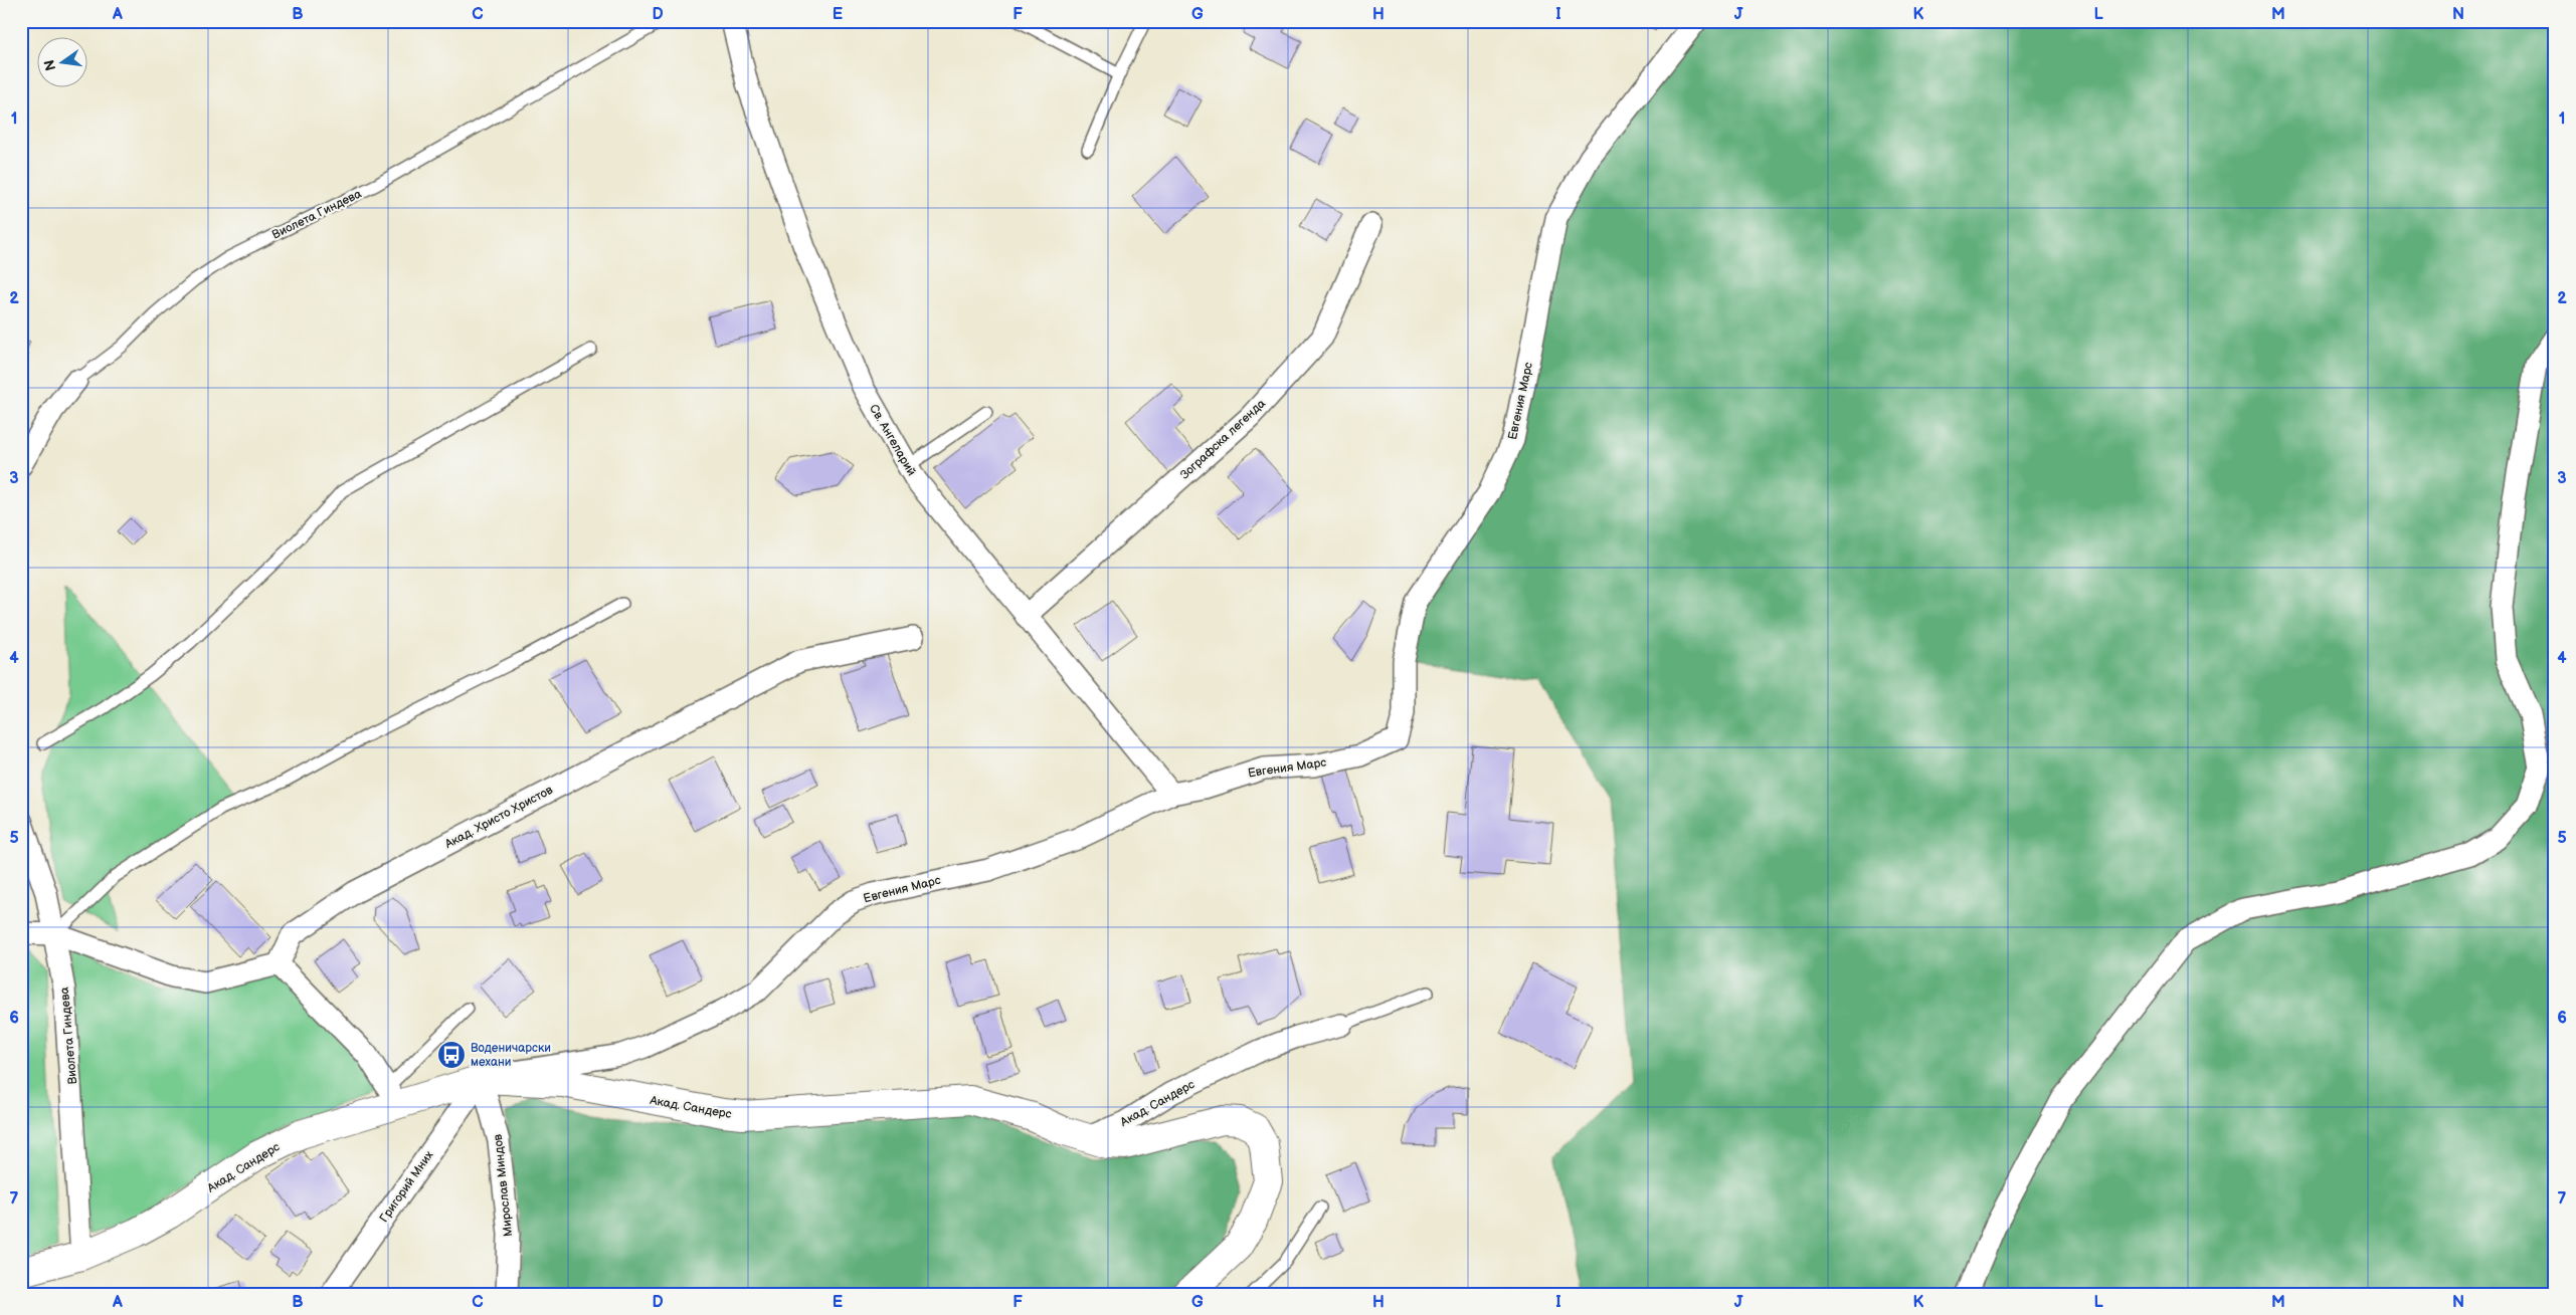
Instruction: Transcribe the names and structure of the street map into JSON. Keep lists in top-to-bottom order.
{
  "streets": {
    "street": [
      "Виолета Гиндева",
      "Евгения Марс",
      "Зографска легенда",
      "Св. Ангеларий",
      "Акад. Христо Христов",
      "Акад. Сандерс",
      "Мирослав Миндов",
      "Григорий Мних"
    ]
  },
  "crossings": [
    ["Виолета Гиндева", "Акад. Сандерс"],
    ["Евгения Марс", "Св. Ангеларий"],
    ["Евгения Марс", "Акад. Сандерс"],
    ["Евгения Марс", "Мирослав Миндов"],
    ["Евгения Марс", "Григорий Мних"],
    ["Зографска легенда", "Св. Ангеларий"],
    ["Акад. Сандерс", "Мирослав Миндов"],
    ["Акад. Сандерс", "Григорий Мних"],
    ["Мирослав Миндов", "Григорий Мних"]
  ],
  "places": {
    "bus stop": ["Воденичарски механи"]
  },
  "north": "left",
  "grid": {
    "columns": [
      "A",
      "B",
      "C",
      "D",
      "E",
      "F",
      "G",
      "H",
      "I",
      "J",
      "K",
      "L",
      "M",
      "N"
    ],
    "rows": [
      "1",
      "2",
      "3",
      "4",
      "5",
      "6",
      "7"
    ]
  }
}
